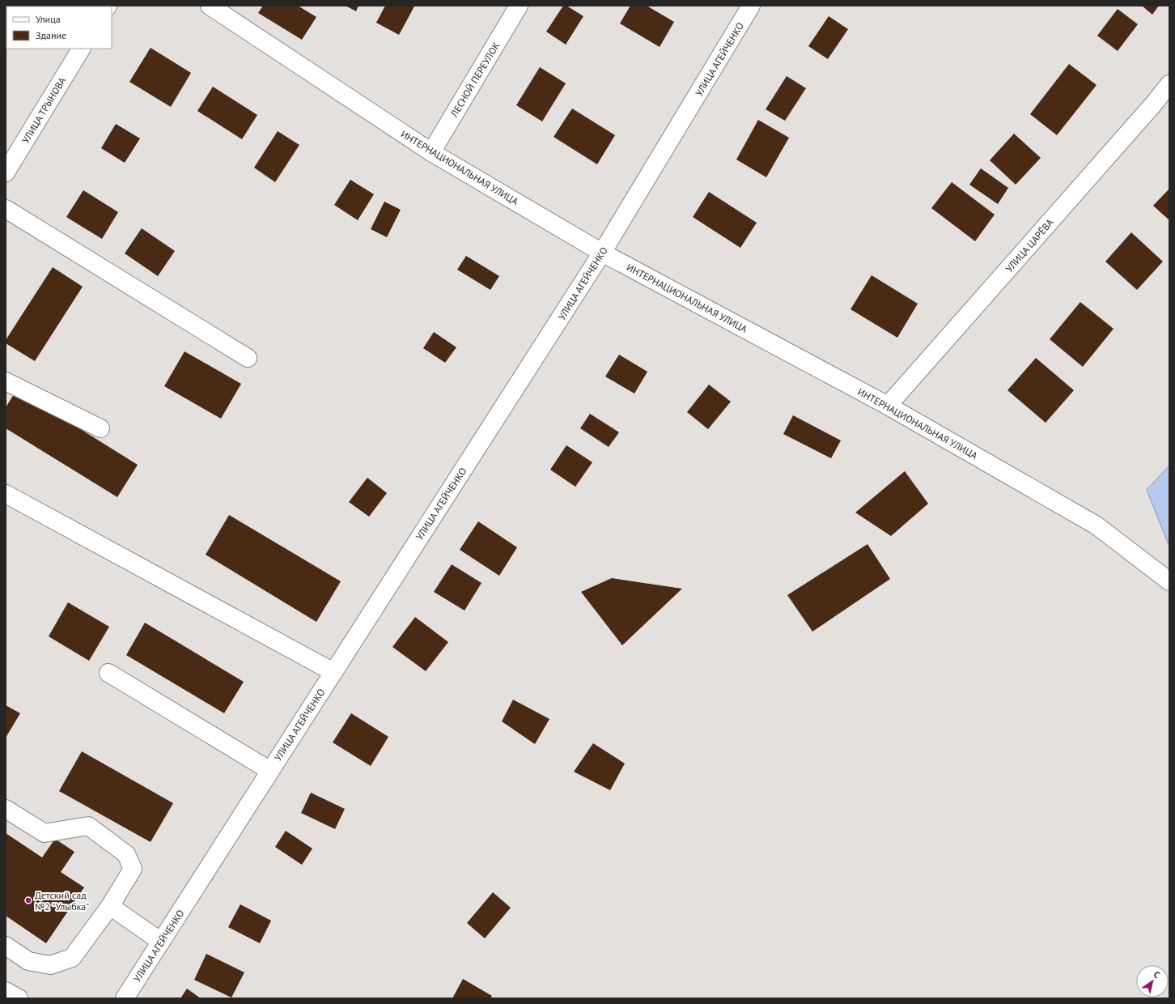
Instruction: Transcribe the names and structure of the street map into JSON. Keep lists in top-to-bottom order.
{
  "streets": {
    "street": [
      "УЛИЦА АГЕЙЧЕНКО",
      "ЛЕСНОЙ ПЕРЕУЛОК",
      "УЛИЦА ТРЫНОВА",
      "ИНТЕРНАЦИОНАЛЬНАЯ УЛИЦА",
      "УЛИЦА ЦАРЁВА"
    ]
  },
  "crossings": [
    ["УЛИЦА АГЕЙЧЕНКО", "ИНТЕРНАЦИОНАЛЬНАЯ УЛИЦА"],
    ["ЛЕСНОЙ ПЕРЕУЛОК", "ИНТЕРНАЦИОНАЛЬНАЯ УЛИЦА"],
    ["ИНТЕРНАЦИОНАЛЬНАЯ УЛИЦА", "УЛИЦА ЦАРЁВА"]
  ],
  "places": ["Детский сад №2 \"Улыбка\""],
  "legend": ["Улица", "Здание"],
  "north": "top right"
}
